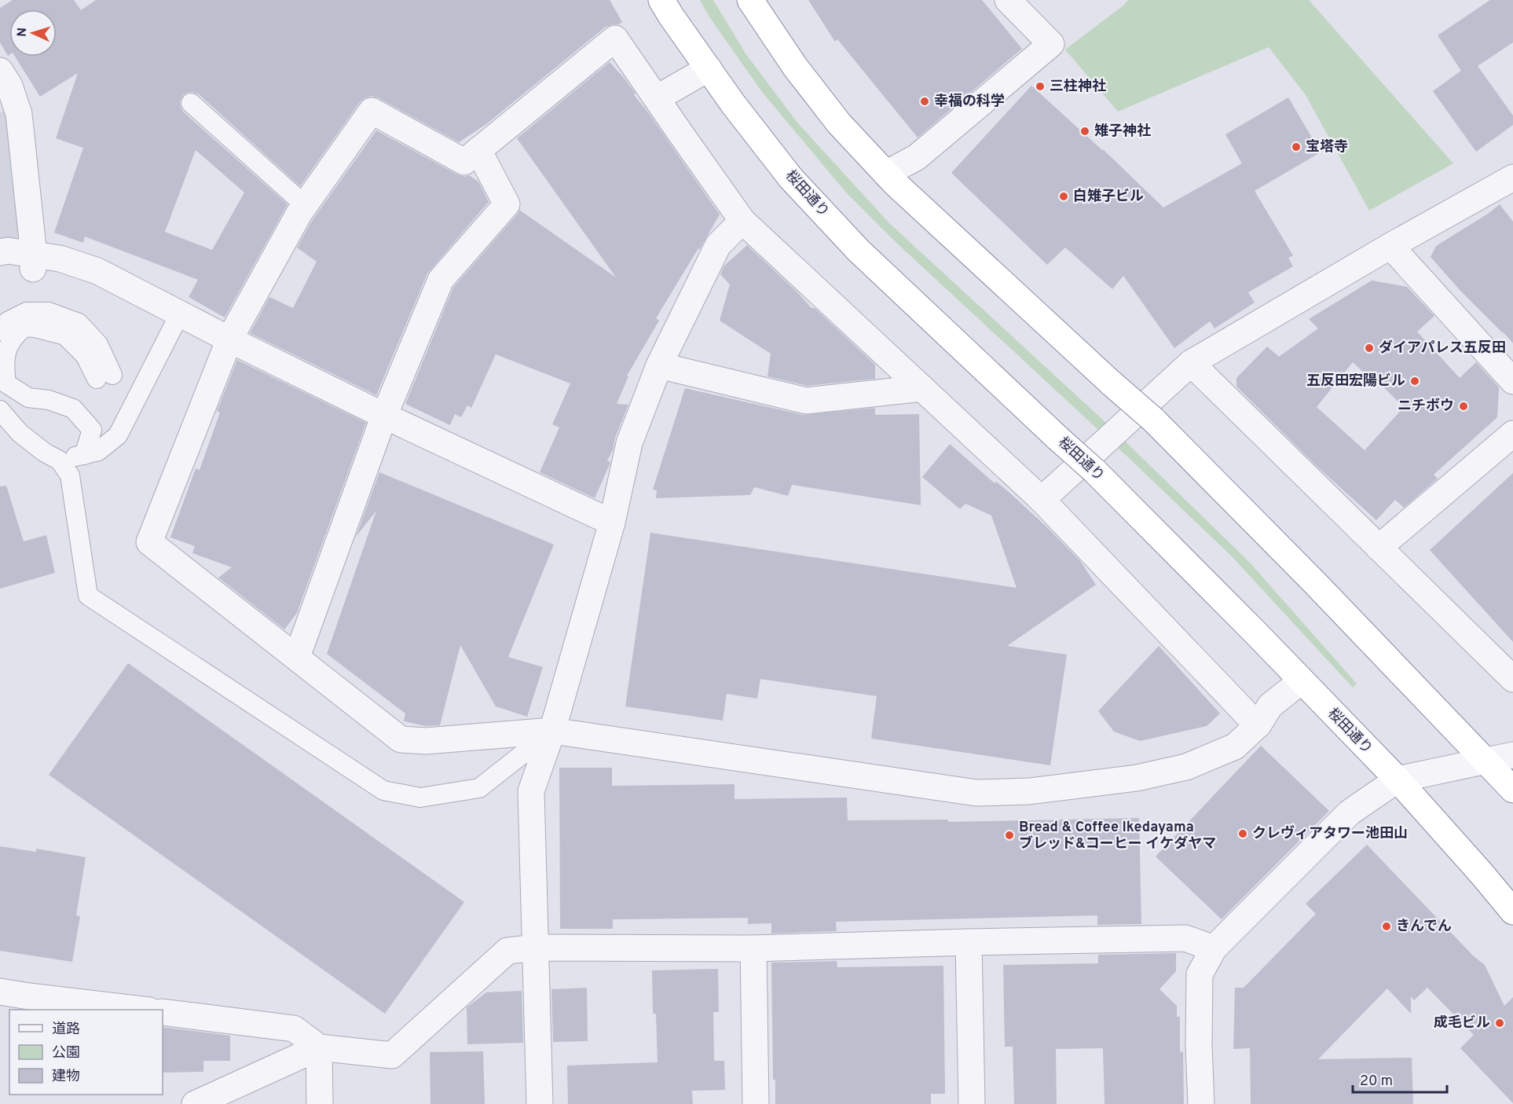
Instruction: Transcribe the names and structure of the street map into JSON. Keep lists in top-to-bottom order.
{
  "streets": {
    "highway": ["桜田通り"]
  },
  "places": [
    "三柱神社",
    "幸福の科学",
    "雉子神社",
    "宝塔寺",
    "白雉子ビル",
    "ダイアパレス五反田",
    "五反田宏陽ビル",
    "ニチボウ",
    "クレヴィアタワー池田山",
    "Bread & Coffee Ikedayama ブレッド&コーヒー イケダヤマ",
    "きんでん",
    "成毛ビル"
  ],
  "legend": ["道路", "公園", "建物"],
  "scale_bar": "20 m",
  "north": "left"
}
